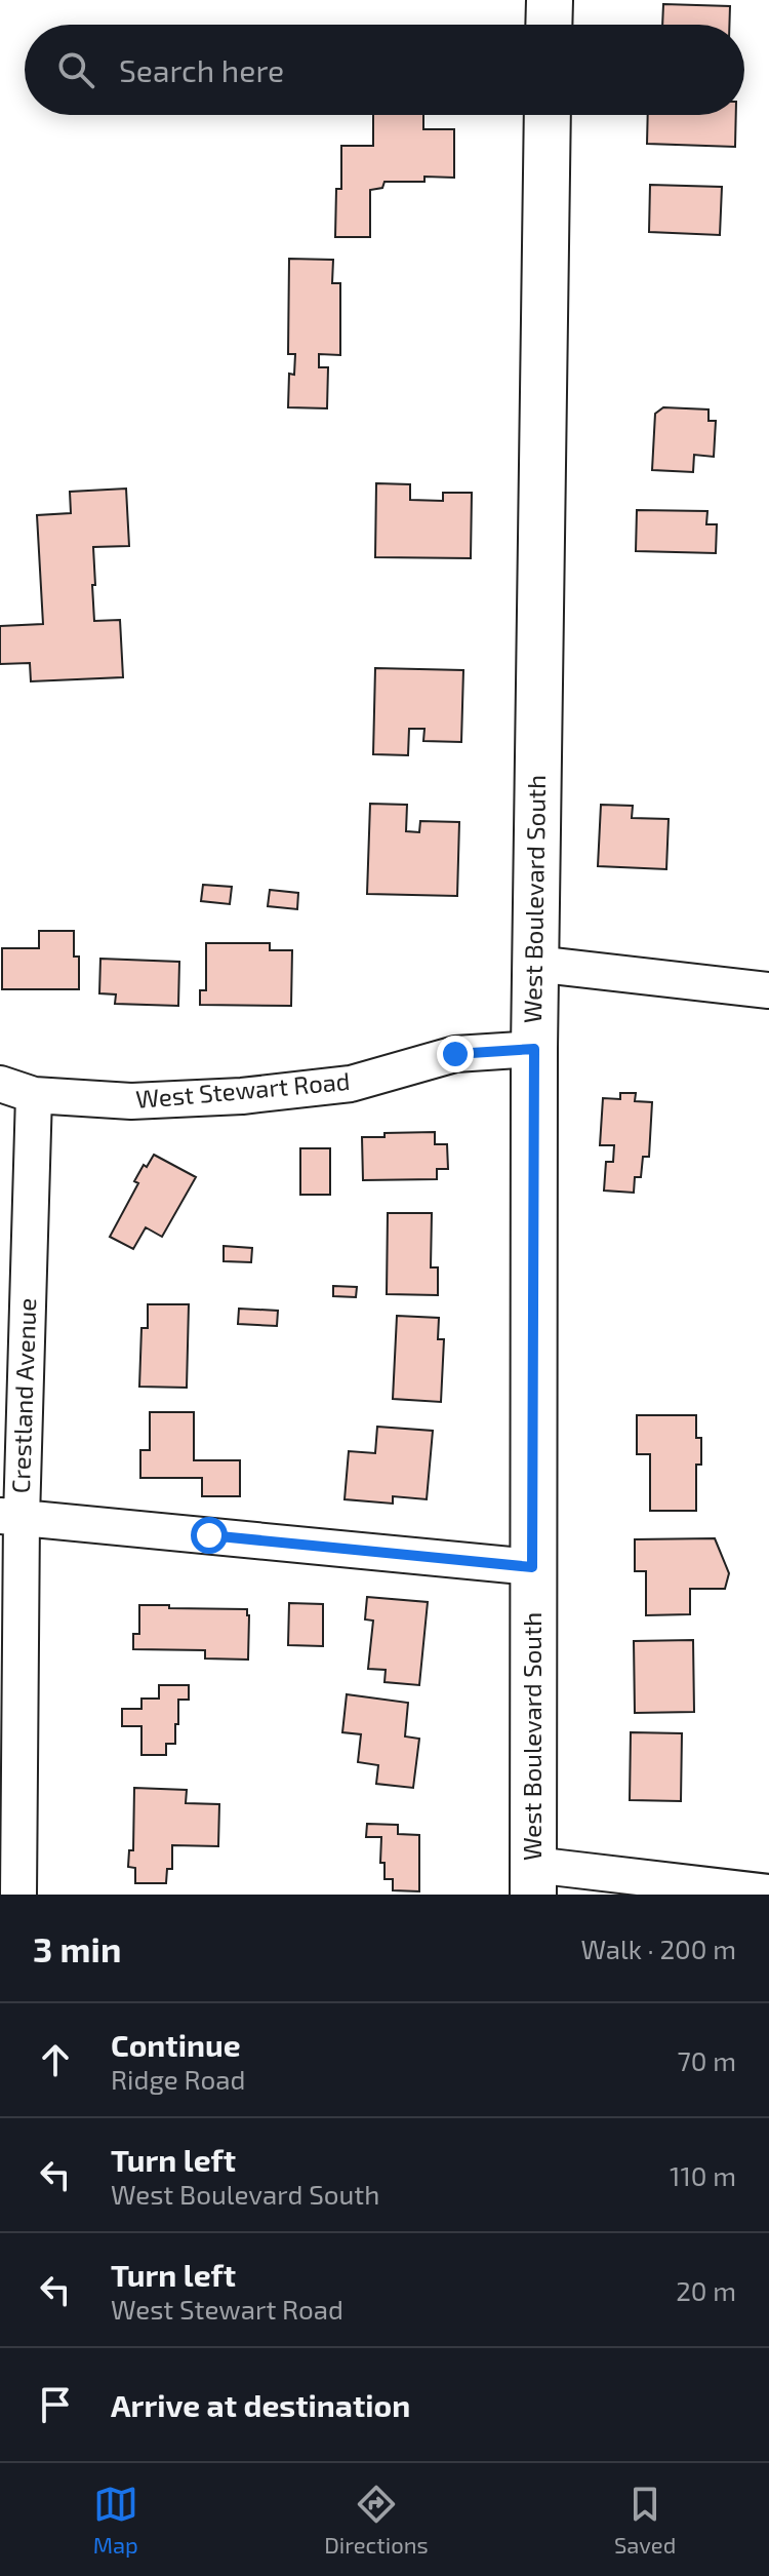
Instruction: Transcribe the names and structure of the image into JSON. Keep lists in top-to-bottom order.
{
  "streets": {
    "main road": ["West Boulevard South"],
    "street": ["West Stewart Road", "Crestland Avenue"]
  },
  "crossings": [
    ["West Boulevard South", "West Stewart Road"],
    ["West Stewart Road", "Crestland Avenue"]
  ],
  "page": {
    "search": "Search here",
    "heading": ["3 min", "Walk · 200 m"],
    "list": [
      ["Continue", "Ridge Road", "70 m"],
      ["Turn left", "West Boulevard South", "110 m"],
      ["Turn left", "West Stewart Road", "20 m"],
      "Arrive at destination"
    ],
    "nav": ["Map", "Directions", "Saved"]
  }
}
